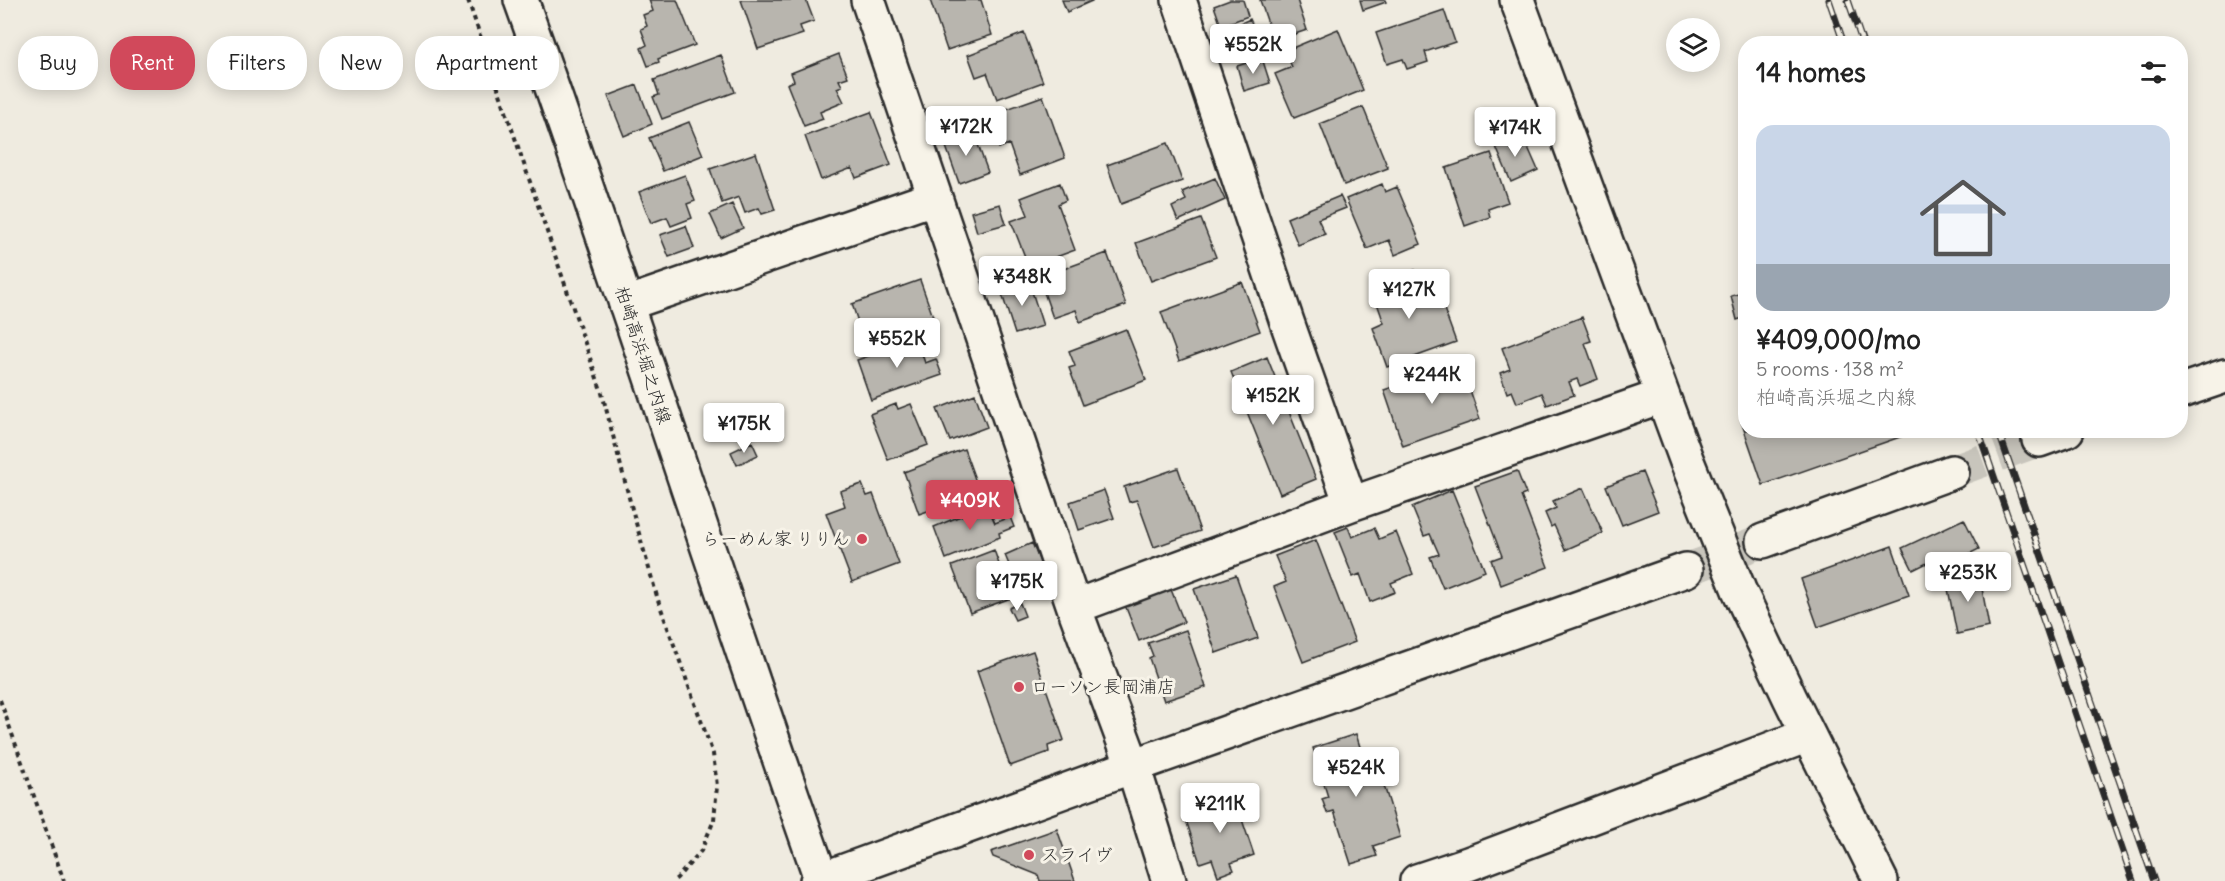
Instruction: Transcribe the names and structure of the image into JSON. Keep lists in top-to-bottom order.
{
  "streets": {
    "street": ["柏崎高浜堀之内線"]
  },
  "places": ["らーめん家 りりん", "ローソン長岡浦店", "スライヴ"],
  "page": {
    "price": [
      "¥552K",
      "¥172K",
      "¥174K",
      "¥348K",
      "¥127K",
      "¥552K",
      "¥244K",
      "¥152K",
      "¥175K",
      "¥409K",
      "¥253K",
      "¥175K",
      "¥524K",
      "¥211K"
    ],
    "chip": [
      "Buy",
      "Rent",
      "Filters",
      "New",
      "Apartment"
    ],
    "heading": "14 homes",
    "list": [
      {
        "name": "¥409,000/mo",
        "note": "5 rooms · 138 m² · 柏崎高浜堀之内線"
      }
    ]
  }
}
